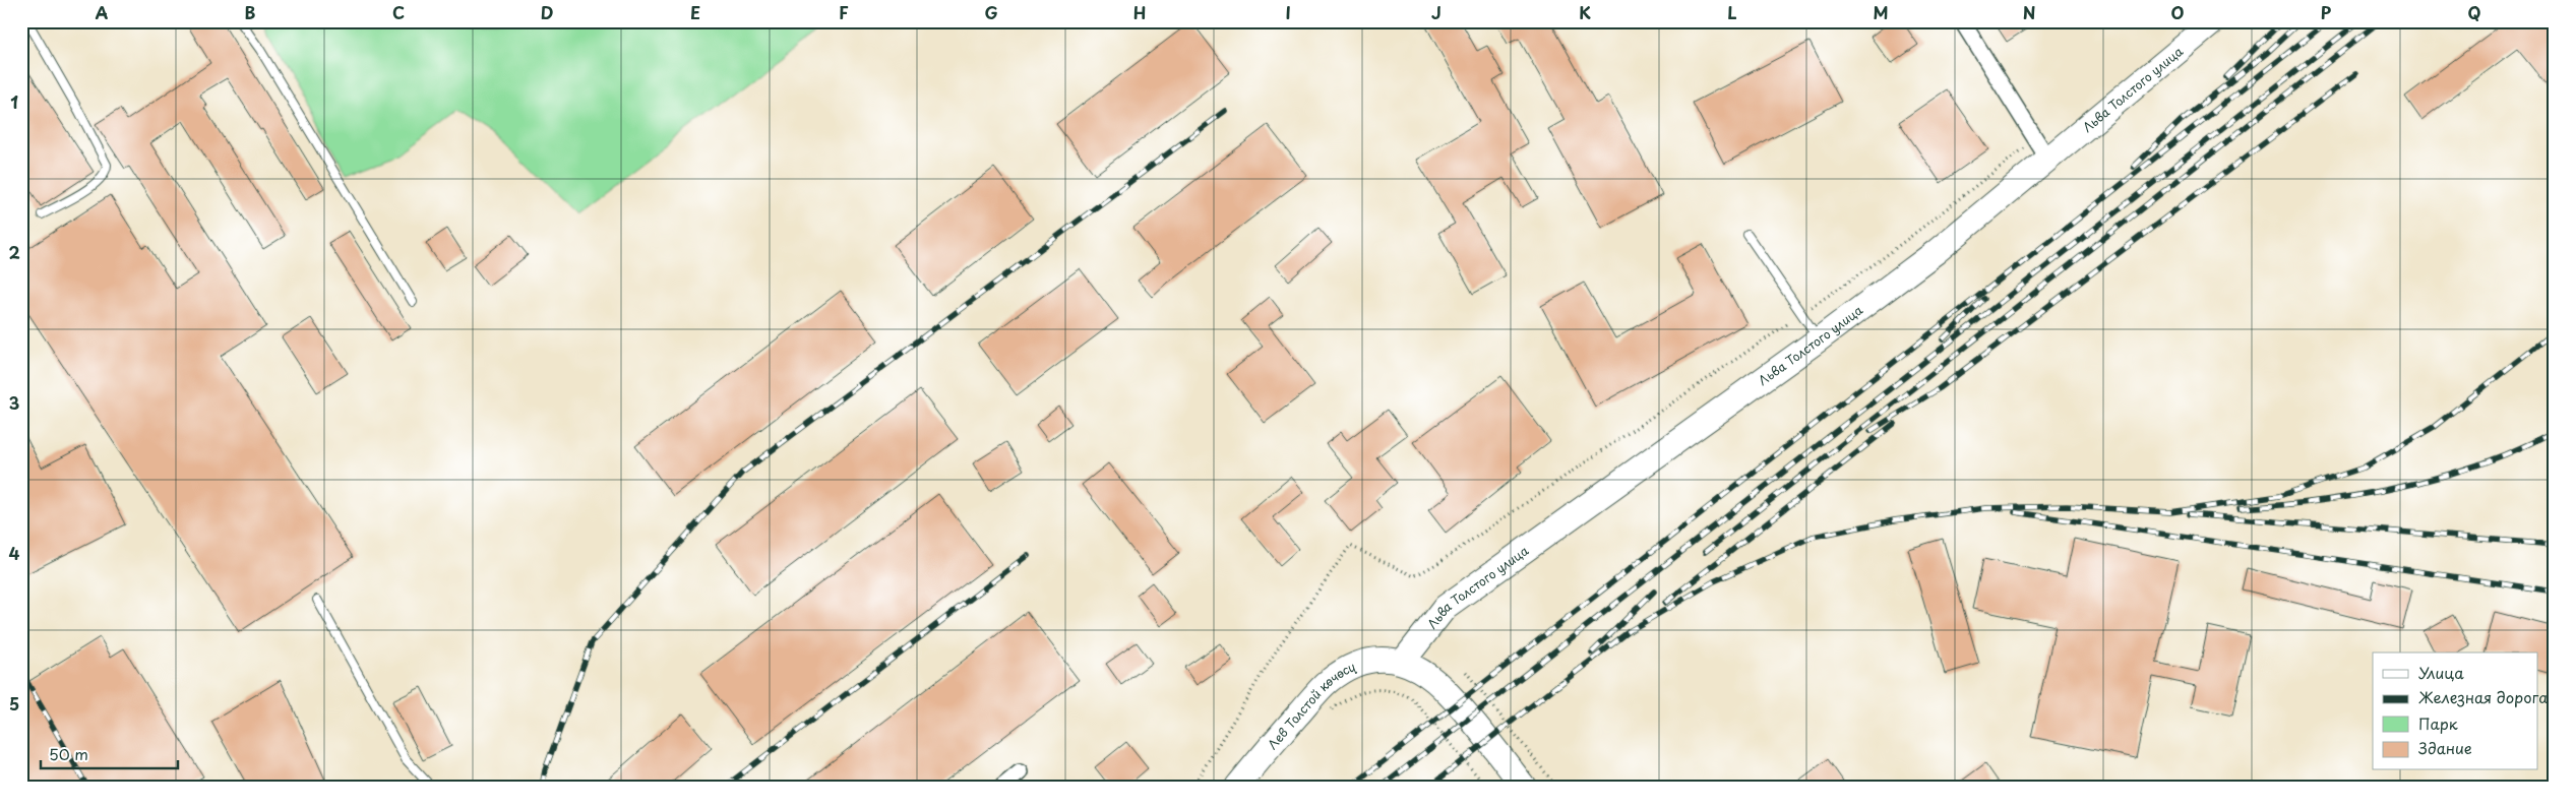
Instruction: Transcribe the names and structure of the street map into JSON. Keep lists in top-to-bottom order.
{
  "streets": {
    "main road": ["Льва Толстого улица", "Лев Толстой көчөсү"]
  },
  "crossings": [
    ["Льва Толстого улица", "Лев Толстой көчөсү"]
  ],
  "legend": [
    "Улица",
    "Железная дорога",
    "Парк",
    "Здание"
  ],
  "scale_bar": "50 m",
  "grid": {
    "columns": [
      "A",
      "B",
      "C",
      "D",
      "E",
      "F",
      "G",
      "H",
      "I",
      "J",
      "K",
      "L",
      "M",
      "N",
      "O",
      "P",
      "Q"
    ],
    "rows": [
      "1",
      "2",
      "3",
      "4",
      "5"
    ]
  }
}
